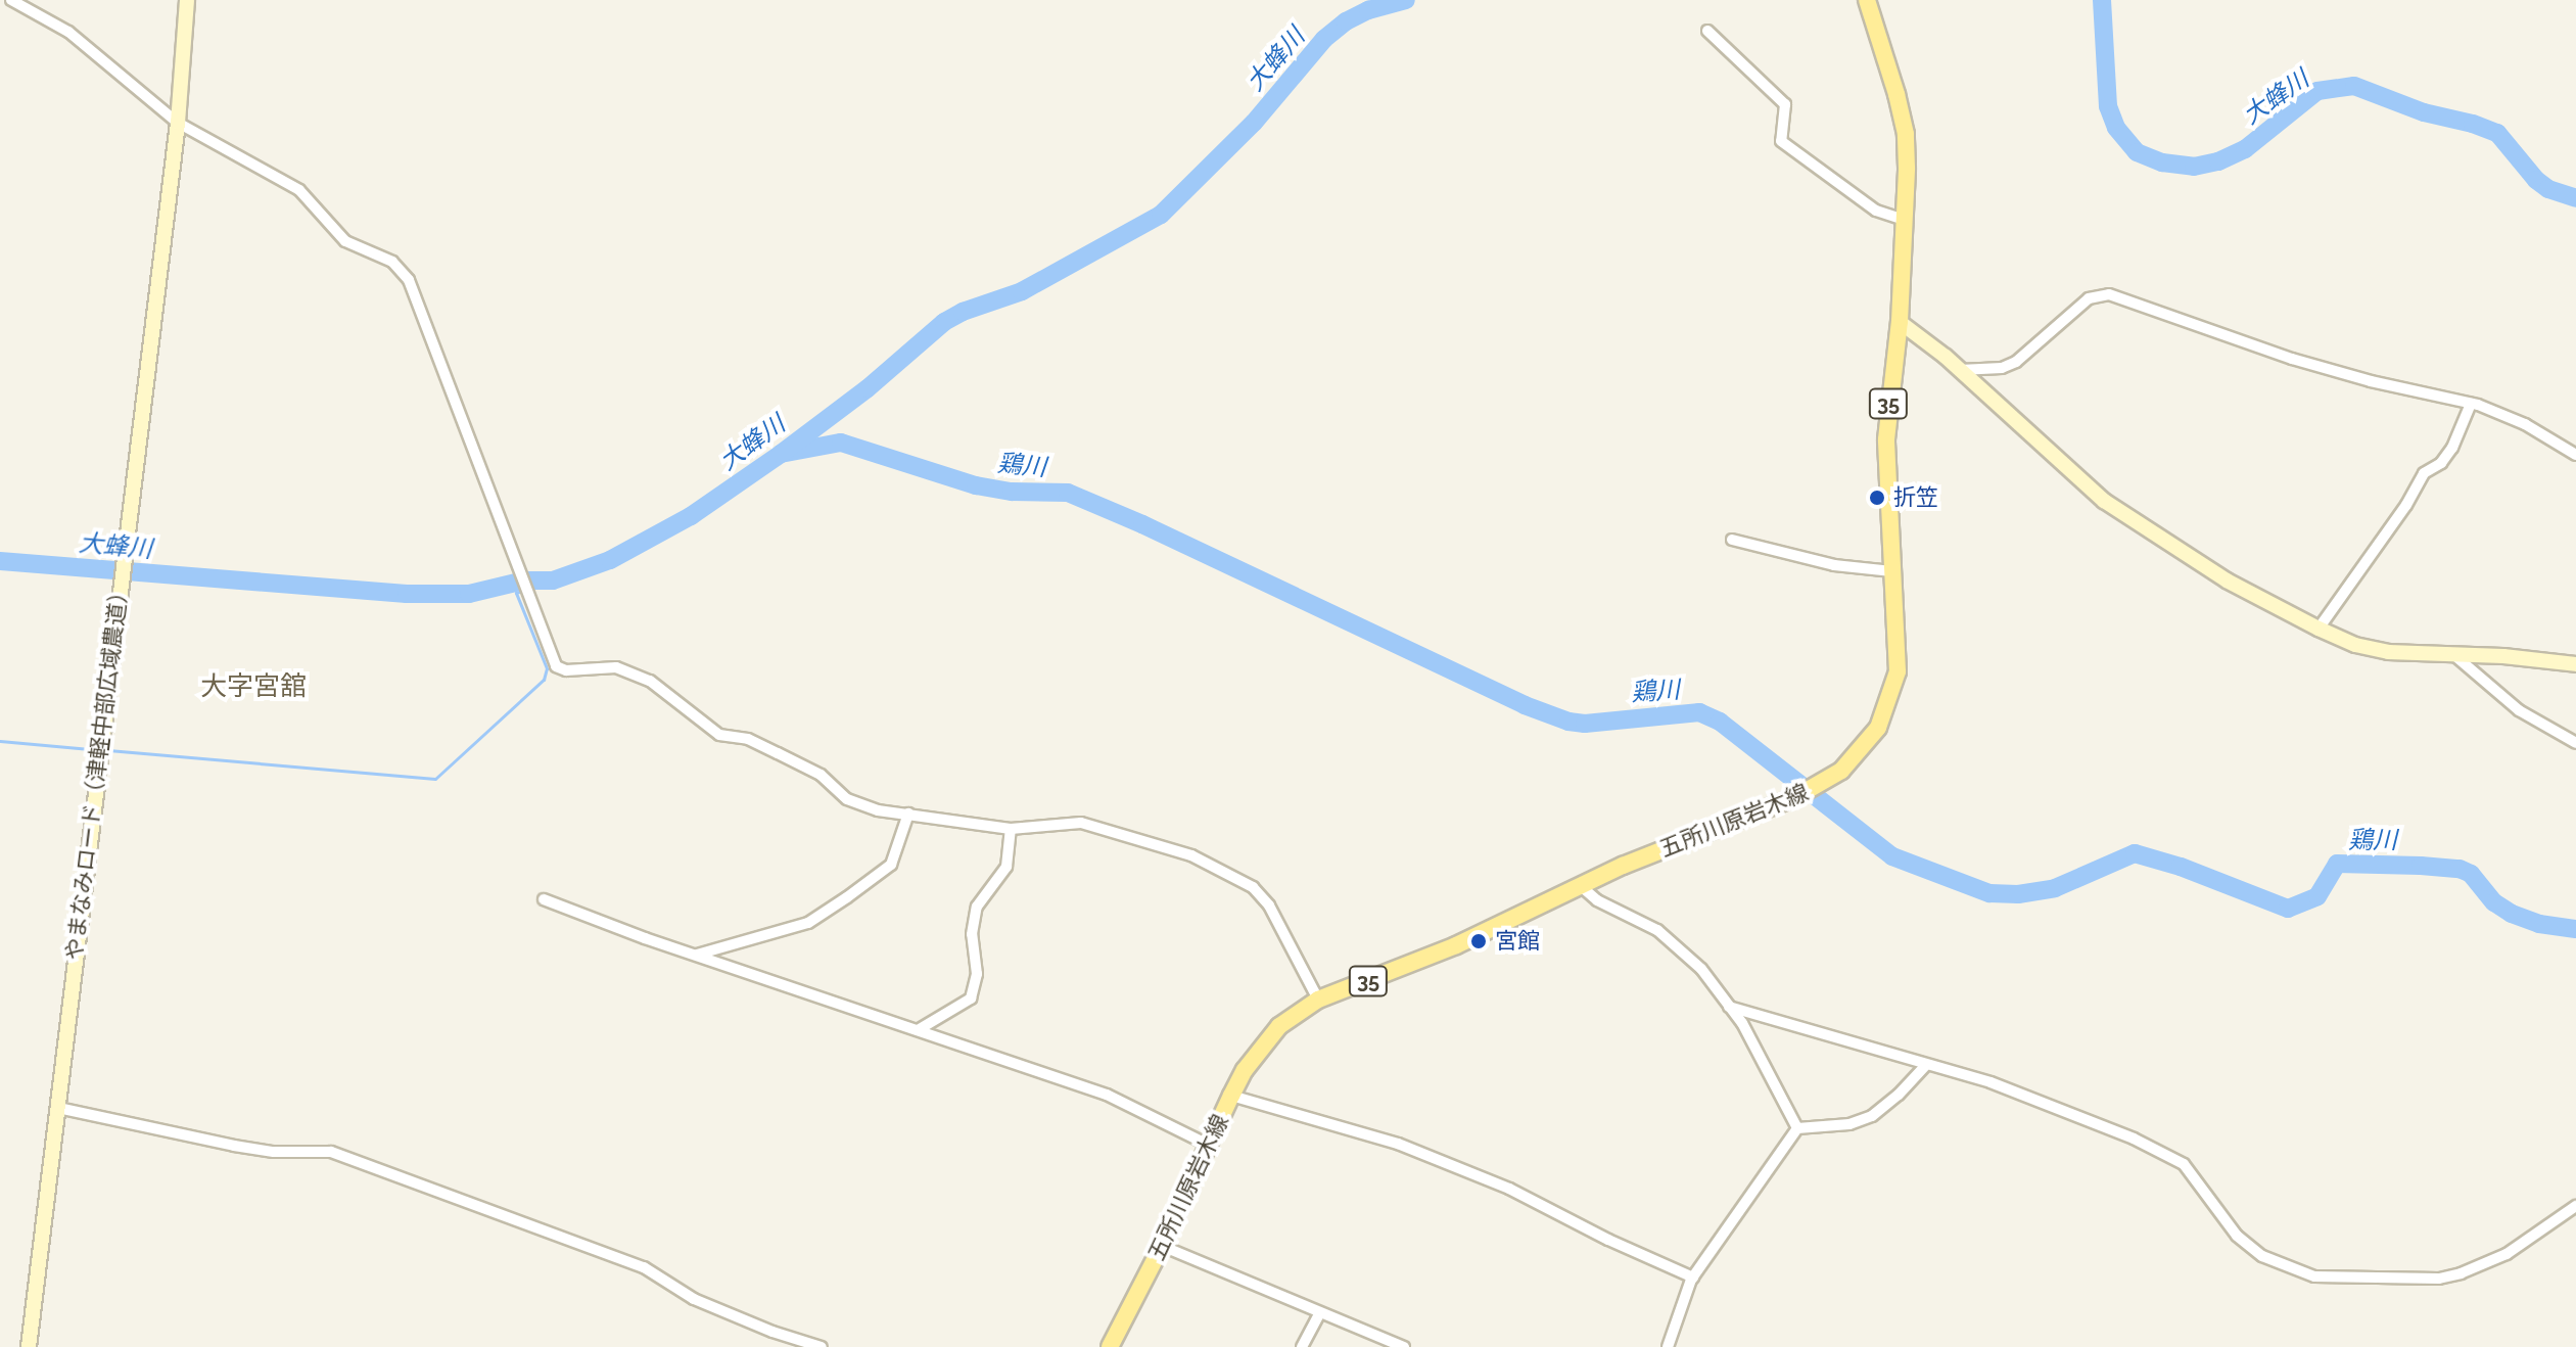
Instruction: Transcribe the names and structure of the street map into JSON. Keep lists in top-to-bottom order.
{
  "streets": {
    "main road": ["35", "五所川原岩木線"],
    "street": ["やまなみロード（津軽中部広域農道）"]
  },
  "districts": ["大字宮舘"],
  "water": ["大蜂川", "鶏川"],
  "places": ["折笠", "宮館"]
}
